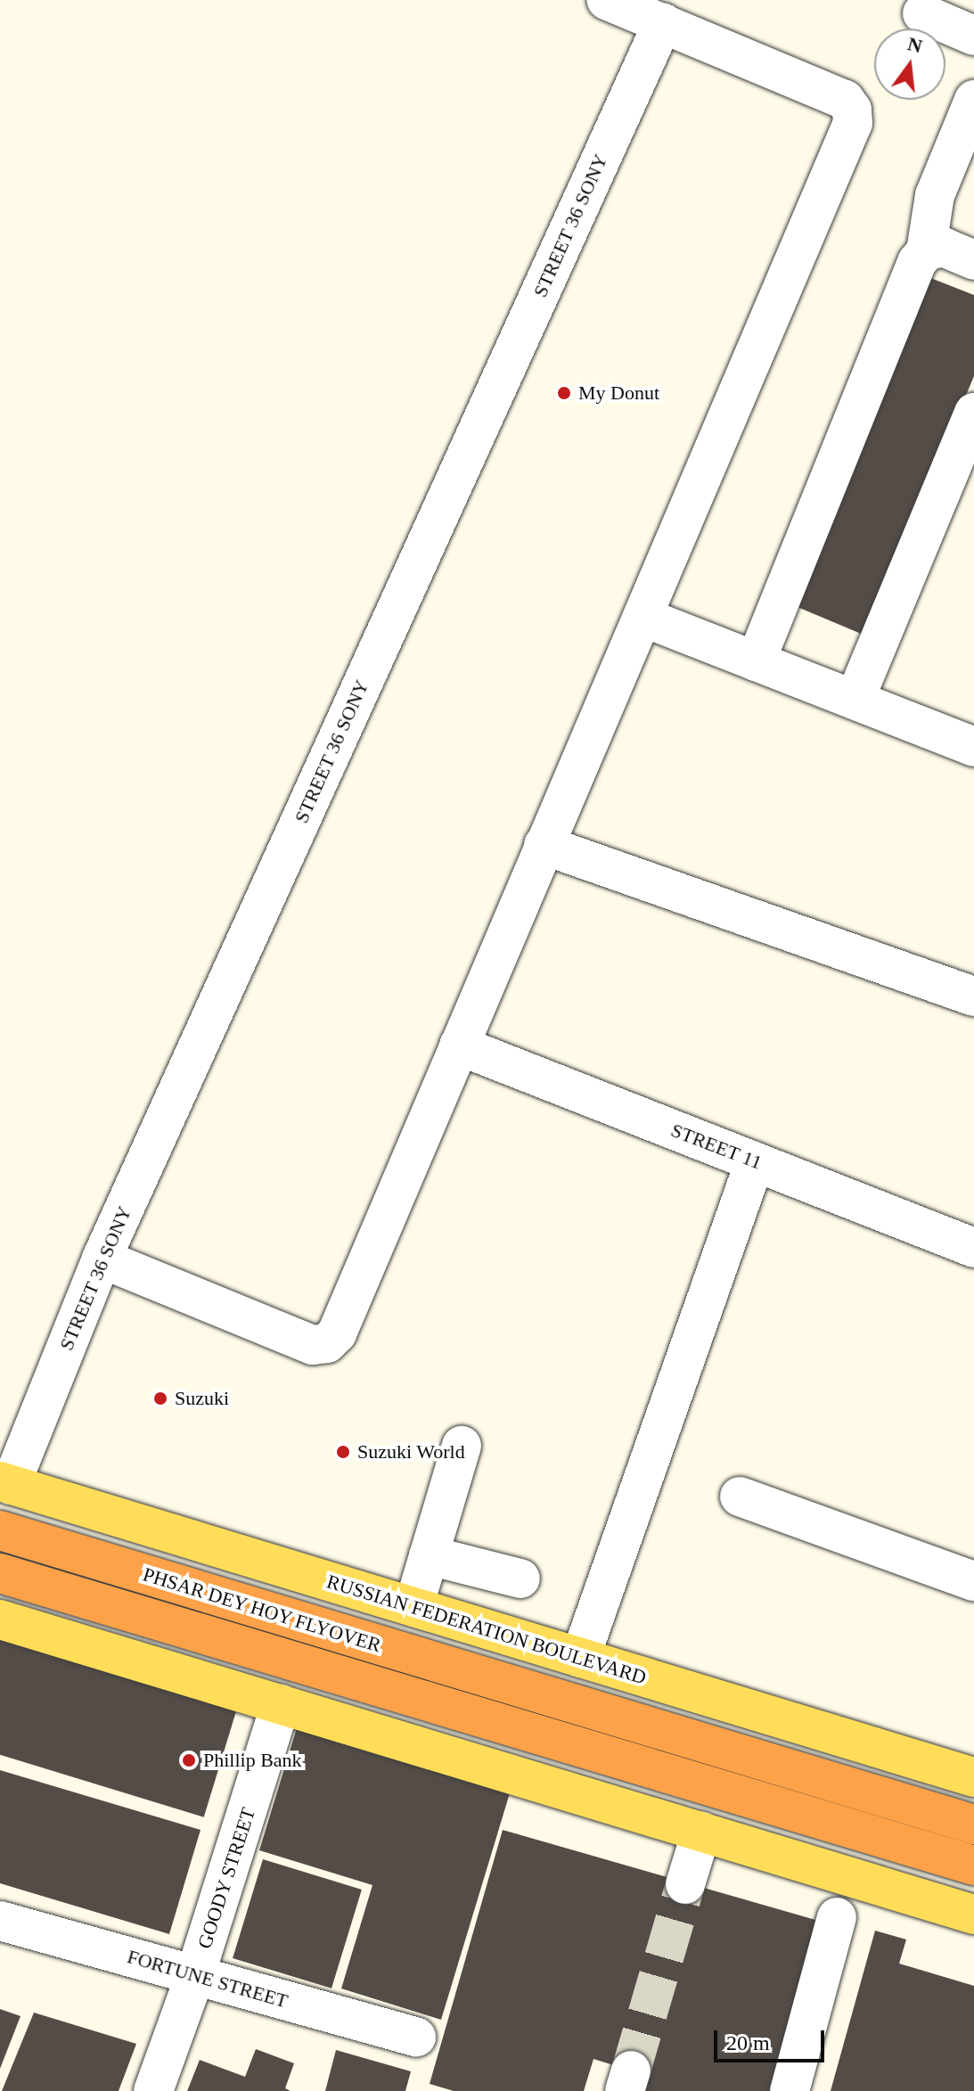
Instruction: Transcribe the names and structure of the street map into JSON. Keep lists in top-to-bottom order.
{
  "streets": {
    "highway": ["PHSAR DEY HOY FLYOVER"],
    "main road": ["RUSSIAN FEDERATION BOULEVARD"],
    "street": [
      "STREET 36 SONY",
      "STREET 11",
      "GOODY STREET",
      "FORTUNE STREET"
    ]
  },
  "crossings": [
    ["STREET 36 SONY", "RUSSIAN FEDERATION BOULEVARD"],
    ["GOODY STREET", "FORTUNE STREET"]
  ],
  "places": [
    "My Donut",
    "Suzuki",
    "Suzuki World",
    "Phillip Bank"
  ],
  "scale_bar": "20 m",
  "north": "top"
}
